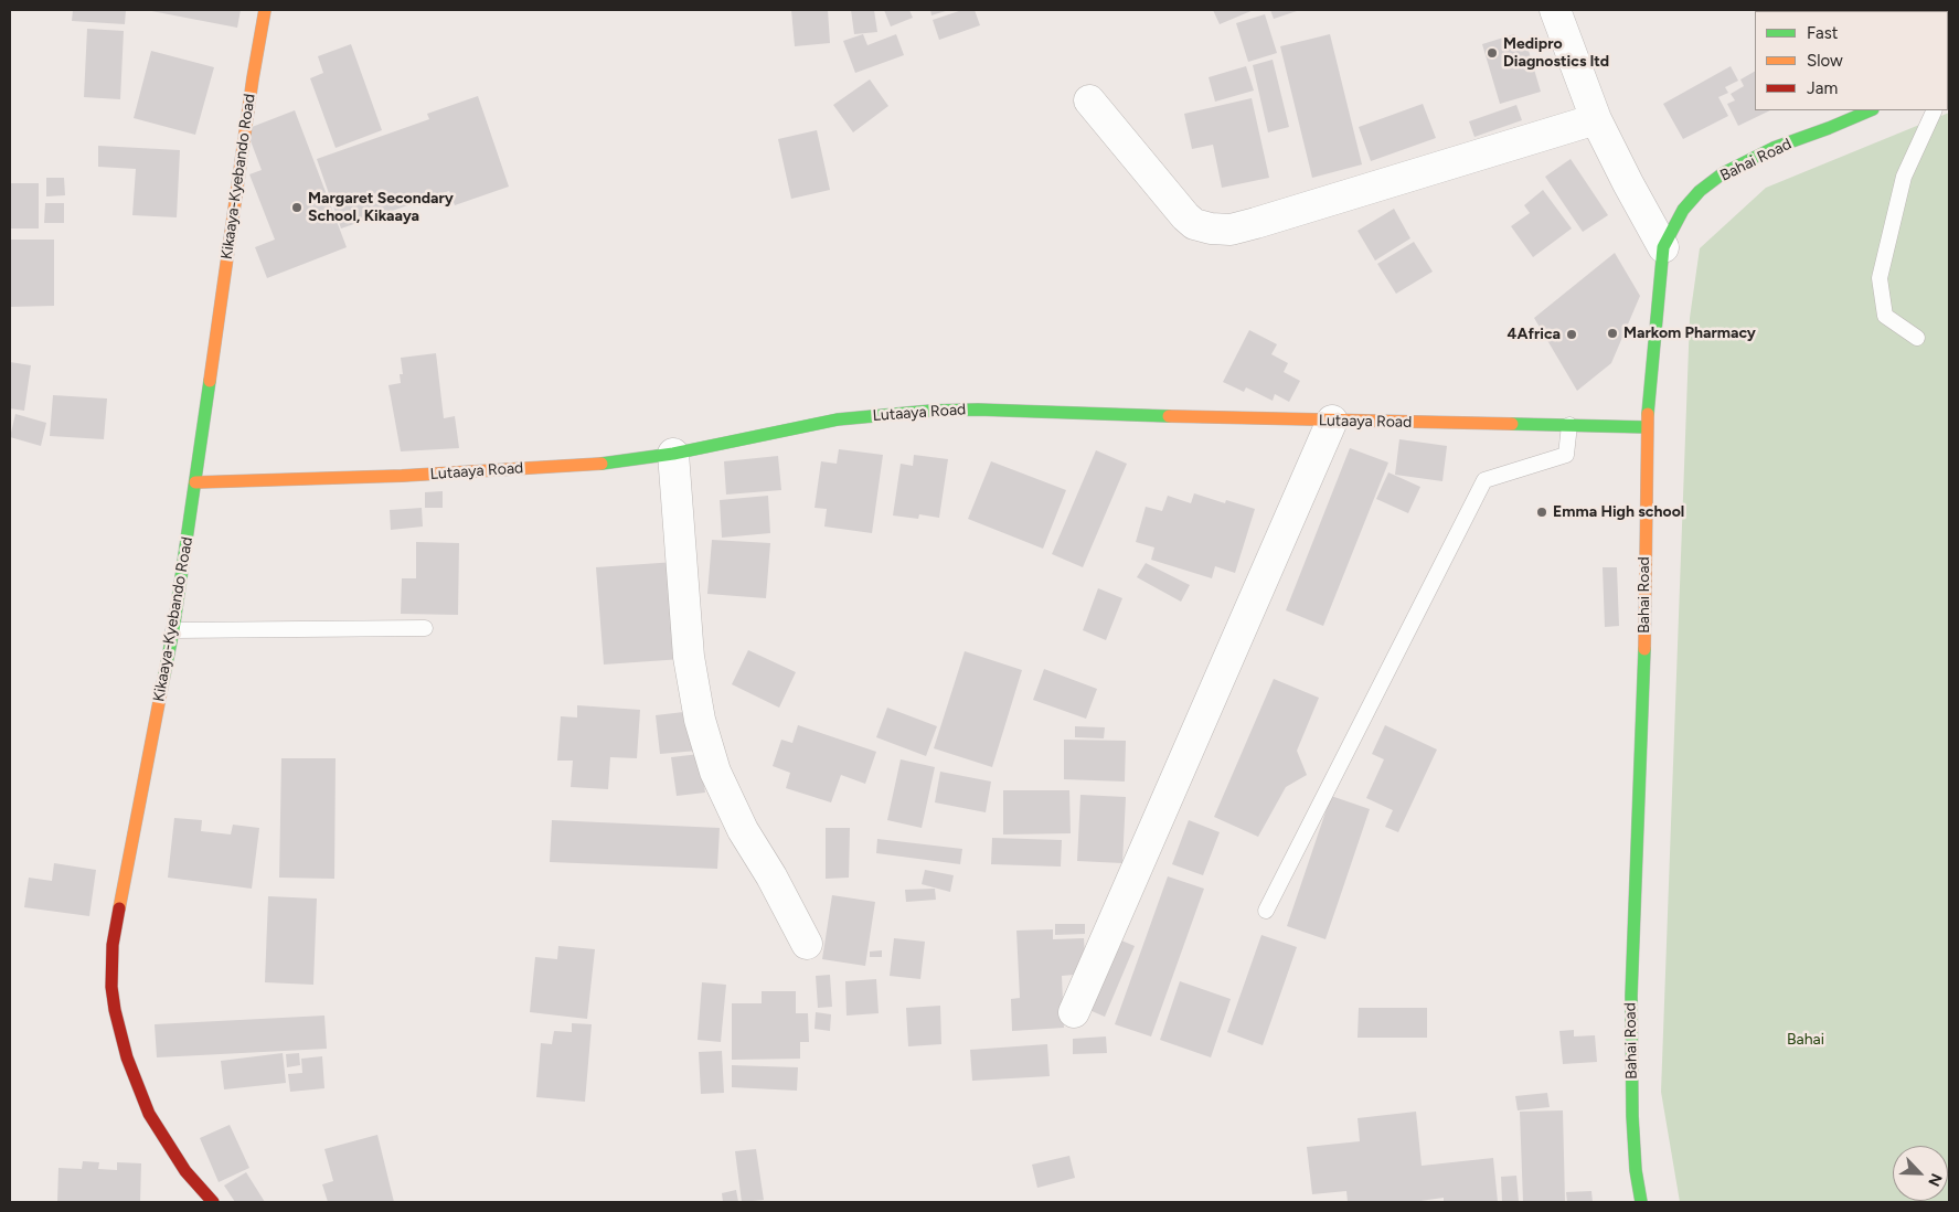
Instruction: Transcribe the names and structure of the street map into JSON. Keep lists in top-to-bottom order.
{
  "streets": {
    "street": ["Bahai Road", "Kikaaya-Kyebando Road", "Lutaaya Road"]
  },
  "crossings": [
    ["Bahai Road", "Lutaaya Road"],
    ["Kikaaya-Kyebando Road", "Lutaaya Road"]
  ],
  "parks": ["Bahai"],
  "places": [
    "Medipro Diagnostics ltd",
    "Margaret Secondary School, Kikaaya",
    "Markom Pharmacy",
    "4Africa",
    "Emma High school"
  ],
  "legend": ["Fast", "Slow", "Jam"],
  "north": "bottom right"
}
